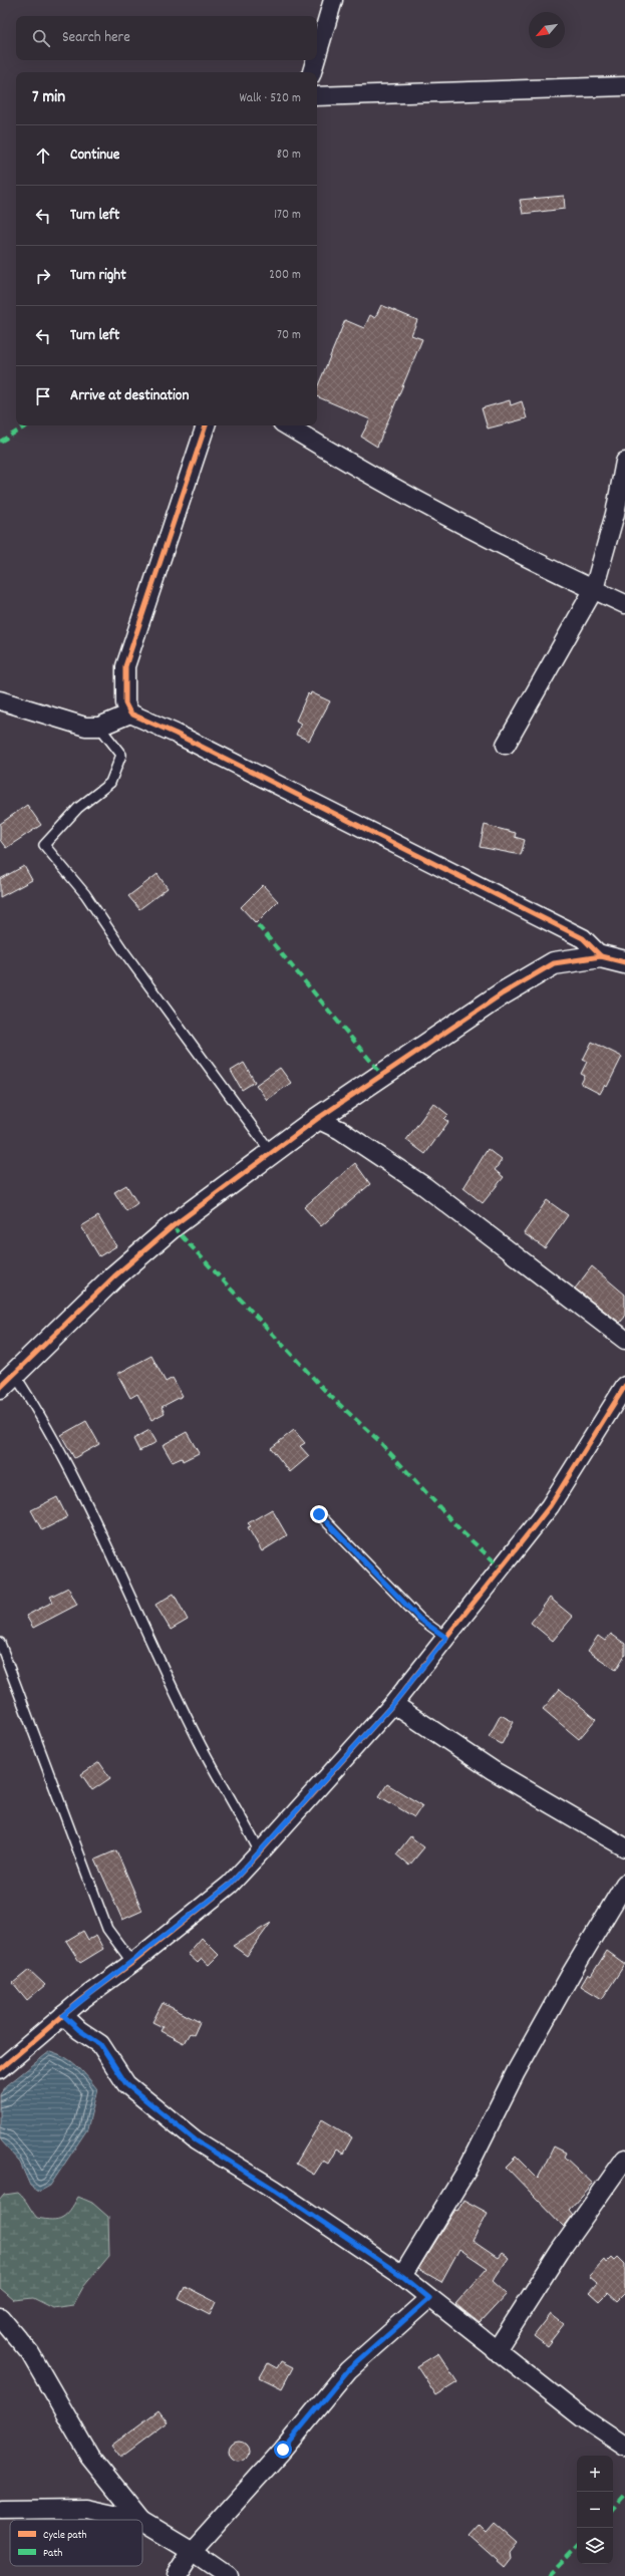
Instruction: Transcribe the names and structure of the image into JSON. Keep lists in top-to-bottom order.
{
  "legend": ["Cycle path", "Path"],
  "north": "bottom left",
  "page": {
    "search": "Search here",
    "heading": ["7 min", "Walk · 520 m"],
    "list": [
      ["Continue", "80 m"],
      ["Turn left", "170 m"],
      ["Turn right", "200 m"],
      ["Turn left", "70 m"],
      "Arrive at destination"
    ],
    "map_buttons": ["+", "−"]
  }
}
